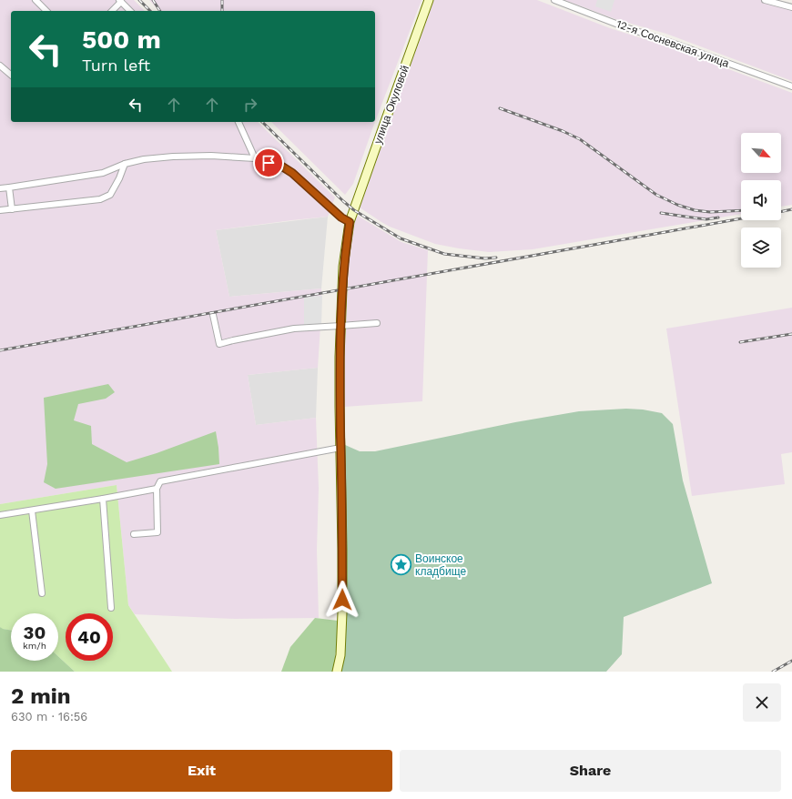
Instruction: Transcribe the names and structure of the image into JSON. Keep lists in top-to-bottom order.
{
  "streets": {
    "street": ["12-я Сосневская улица", "улица Окуловой"]
  },
  "places": {
    "place": ["Воинское кладбище"]
  },
  "north": "bottom right",
  "page": {
    "turn": ["500 m", "Turn left"],
    "speed": "30 km/h",
    "limit": "40",
    "heading": ["2 min", "630 m · 16:56"],
    "buttons": ["Exit", "Share"]
  }
}
